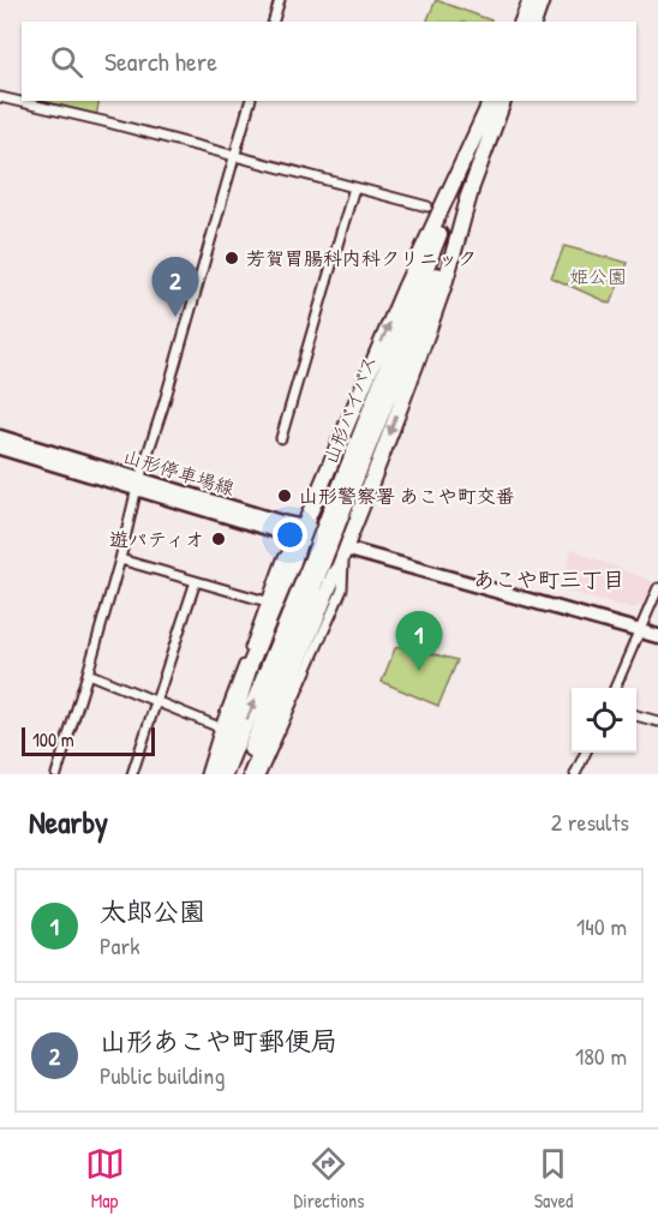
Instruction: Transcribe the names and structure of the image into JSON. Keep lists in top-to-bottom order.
{
  "streets": {
    "highway": ["山形バイパス"],
    "main road": ["山形停車場線"]
  },
  "districts": ["あこや町三丁目"],
  "parks": ["姫公園"],
  "places": ["芳賀胃腸科内科クリニック", "山形警察署 あこや町交番", "遊パティオ"],
  "scale_bar": "100 m",
  "page": {
    "search": "Search here",
    "pins": ["2", "1"],
    "scale": "100 m",
    "heading": ["Nearby", "2 results"],
    "list": [
      {
        "mark": "1",
        "name": "太郎公園",
        "note": "Park",
        "value": "140 m"
      },
      {
        "mark": "2",
        "name": "山形あこや町郵便局",
        "note": "Public building",
        "value": "180 m"
      }
    ],
    "nav": ["Map", "Directions", "Saved"]
  }
}
